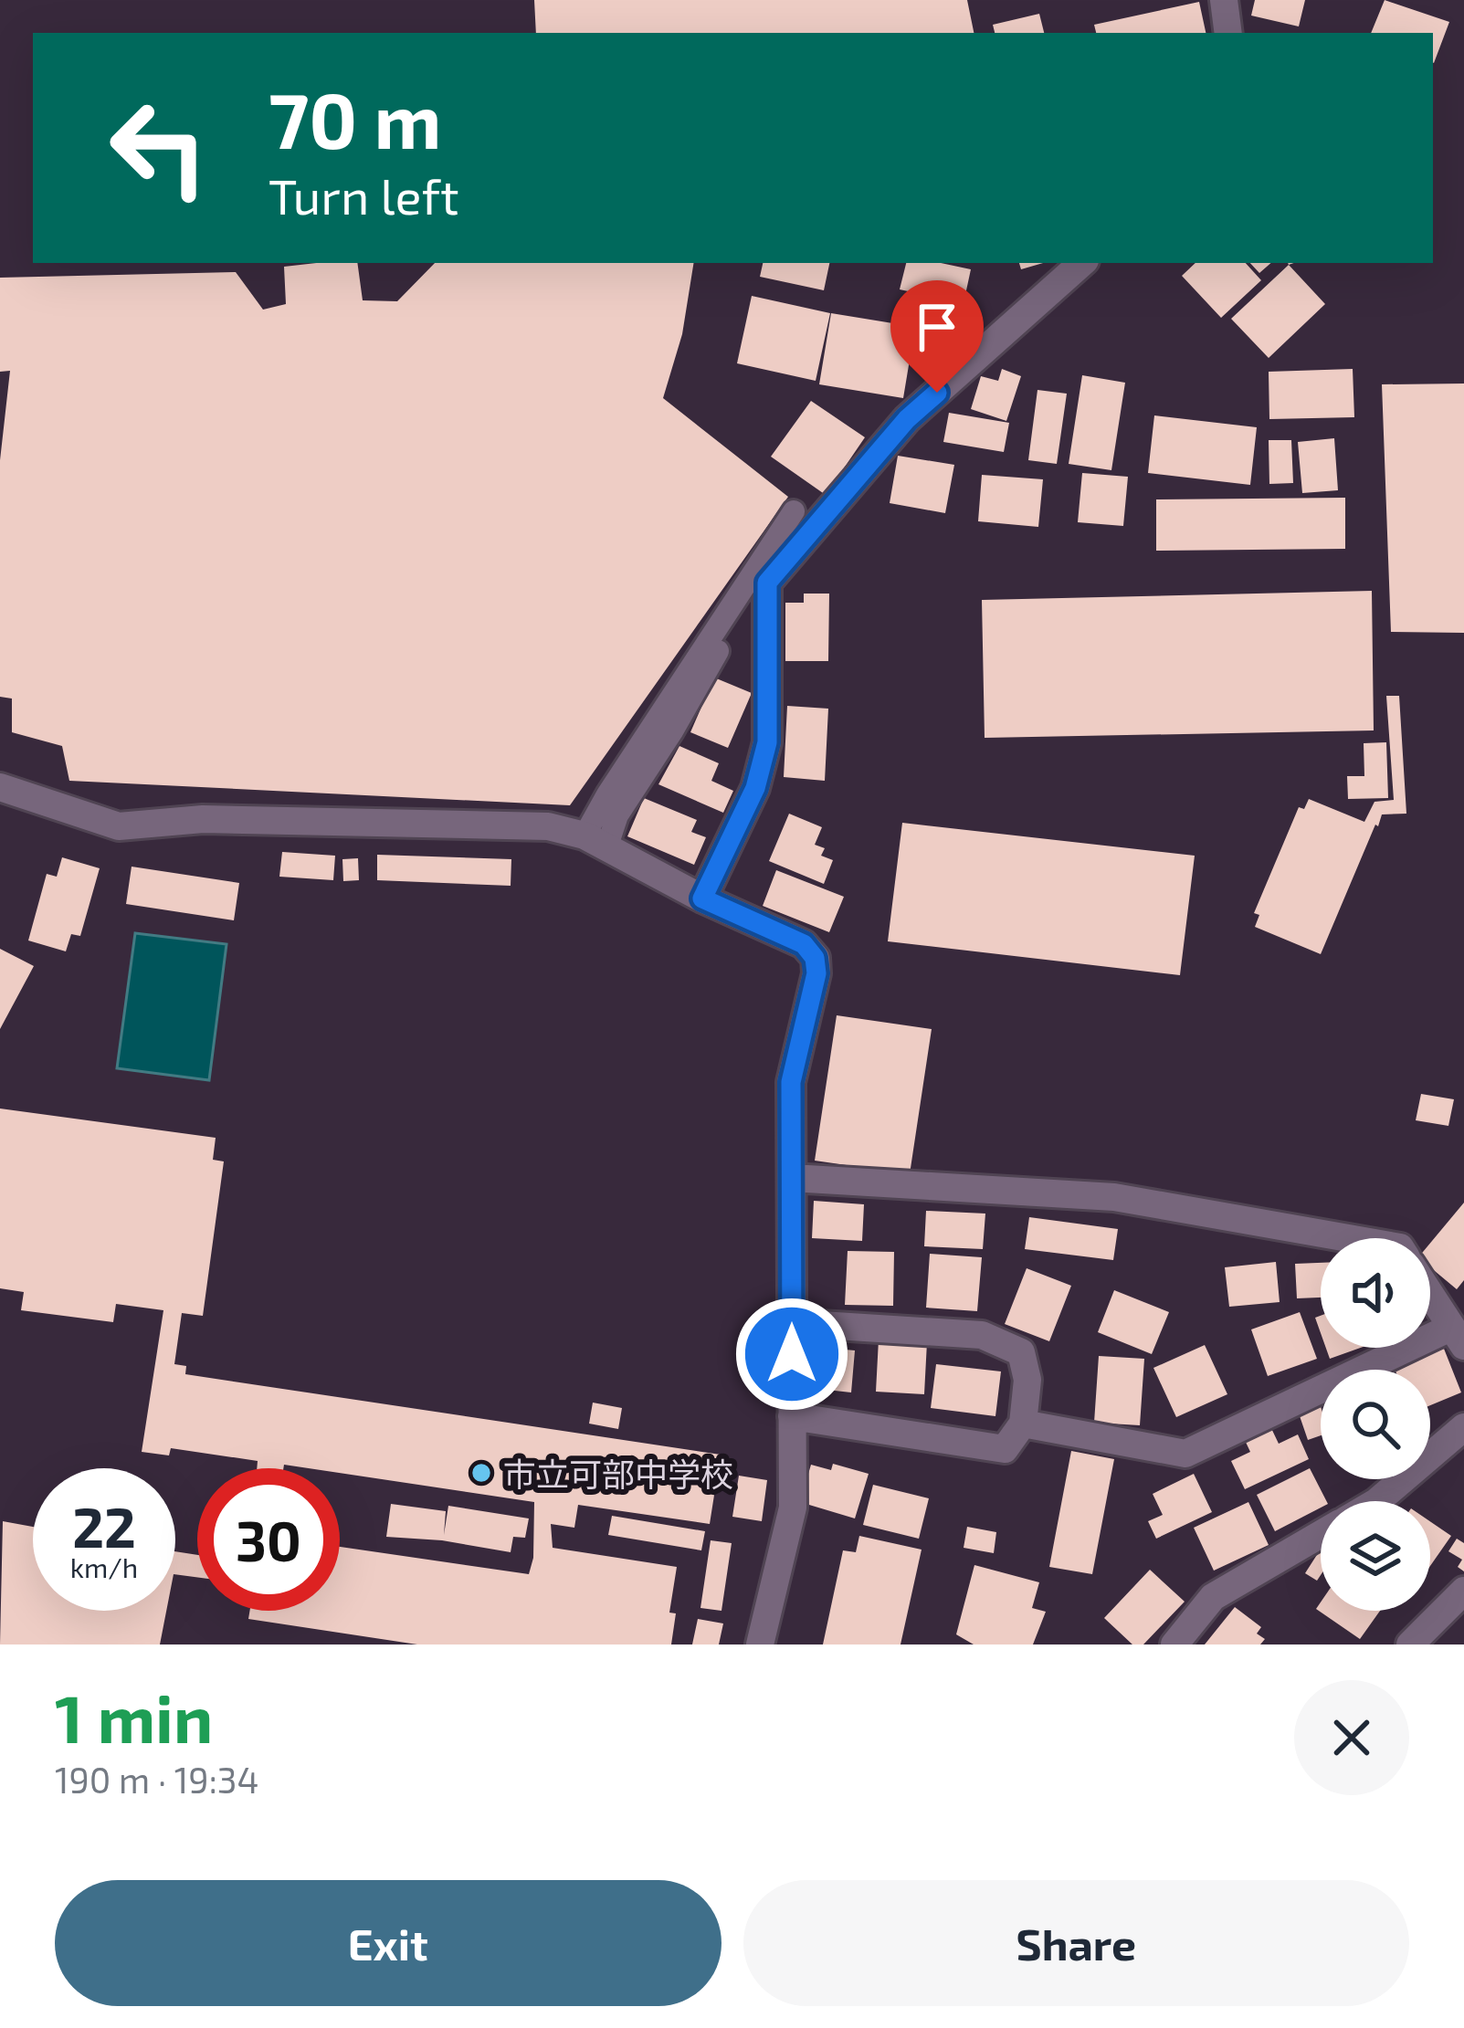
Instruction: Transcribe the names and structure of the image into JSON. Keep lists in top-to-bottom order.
{
  "places": ["市立可部中学校"],
  "page": {
    "turn": ["70 m", "Turn left"],
    "speed": "22 km/h",
    "limit": "30",
    "heading": ["1 min", "190 m · 19:34"],
    "buttons": ["Exit", "Share"]
  }
}
